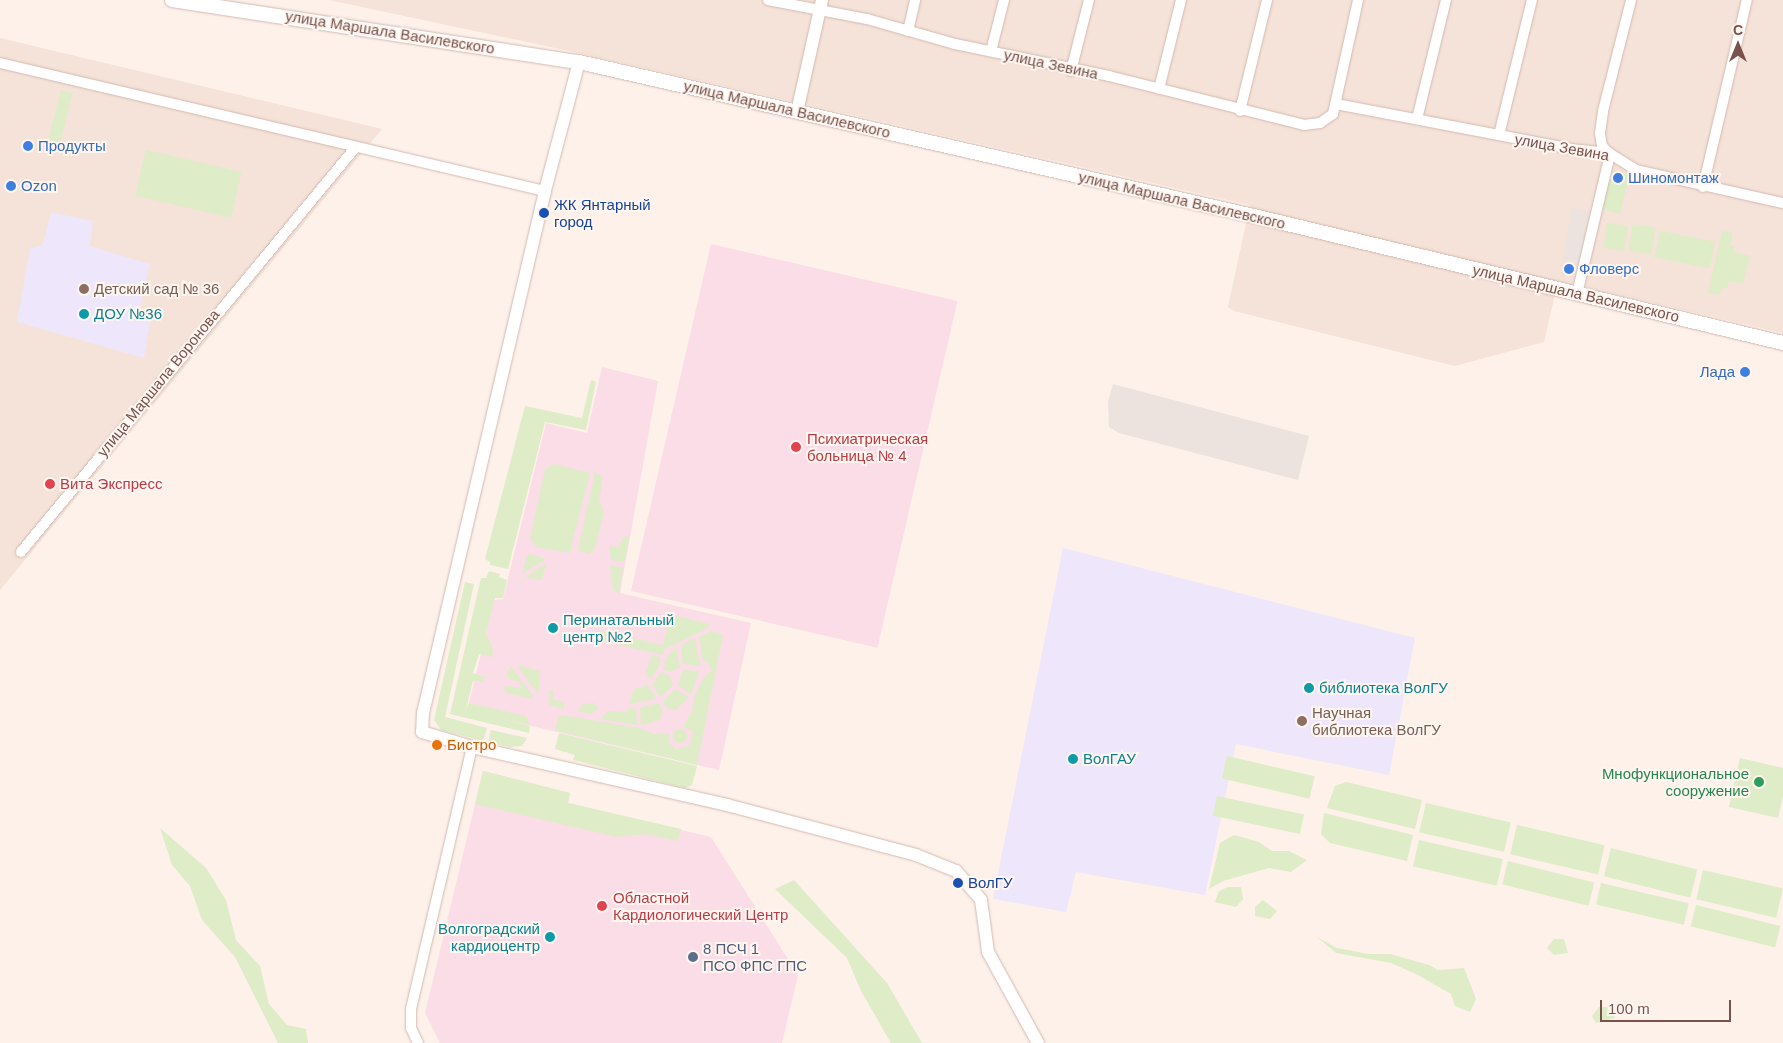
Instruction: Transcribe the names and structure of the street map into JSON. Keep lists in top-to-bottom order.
{
  "streets": {
    "main road": ["улица Маршала Василевского"],
    "street": ["улица Зевина", "улица Маршала Воронова"]
  },
  "places": [
    "Продукты",
    "Шиномонтаж",
    "Ozon",
    "ЖК Янтарный город",
    "Фловерс",
    "Детский сад № 36",
    "ДОУ №36",
    "Лада",
    "Психиатрическая больница № 4",
    "Вита Экспресс",
    "Перинатальный центр №2",
    "библиотека ВолГУ",
    "Научная библиотека ВолГУ",
    "Бистро",
    "ВолГАУ",
    "Мнофункциональное сооружение",
    "ВолГУ",
    "Областной Кардиологический Центр",
    "Волгоградский кардиоцентр",
    "8 ПСЧ 1 ПСО ФПС ГПС"
  ],
  "scale_bar": "100 m",
  "north": "top"
}
